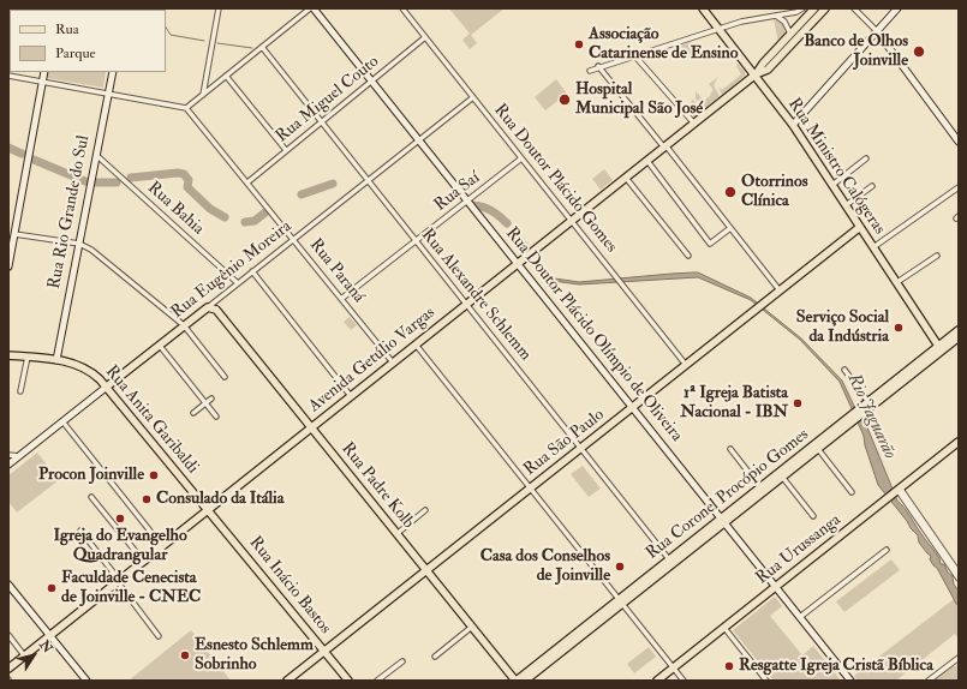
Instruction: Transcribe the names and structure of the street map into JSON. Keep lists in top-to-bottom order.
{
  "streets": {
    "main road": [
      "Rua Ministro Calógeras",
      "Rua Rio Grande do Sul",
      "Rua Eugênio Moreira",
      "Rua Doutor Plácido Olímpio de Oliveira",
      "Avenida Getúlio Vargas",
      "Rua Anita Garibaldi",
      "Rua São Paulo",
      "Rua Padre Kolb",
      "Rua Coronel Procópio Gomes",
      "Rua Urussanga",
      "Rua Inácio Bastos"
    ],
    "street": [
      "Rua Miguel Couto",
      "Rua Doutor Plácido Gomes",
      "Rua Saí",
      "Rua Bahia",
      "Rua Paraná",
      "Rua Alexandre Schlemm"
    ]
  },
  "crossings": [
    ["Rua Miguel Couto", "Rua Doutor Plácido Gomes"],
    ["Rua Miguel Couto", "Rua Paraná"],
    ["Rua Miguel Couto", "Rua Alexandre Schlemm"],
    ["Rua Miguel Couto", "Rua Doutor Plácido Olímpio de Oliveira"],
    ["Rua Ministro Calógeras", "Avenida Getúlio Vargas"],
    ["Rua Ministro Calógeras", "Rua São Paulo"],
    ["Rua Ministro Calógeras", "Rua Coronel Procópio Gomes"],
    ["Rua Doutor Plácido Gomes", "Rua Saí"],
    ["Rua Doutor Plácido Gomes", "Rua Eugênio Moreira"],
    ["Rua Doutor Plácido Gomes", "Avenida Getúlio Vargas"],
    ["Rua Doutor Plácido Gomes", "Rua São Paulo"],
    ["Rua Saí", "Rua Paraná"],
    ["Rua Saí", "Rua Alexandre Schlemm"],
    ["Rua Saí", "Rua Doutor Plácido Olímpio de Oliveira"],
    ["Rua Bahia", "Rua Rio Grande do Sul"],
    ["Rua Bahia", "Rua Eugênio Moreira"],
    ["Rua Rio Grande do Sul", "Rua Anita Garibaldi"],
    ["Rua Eugênio Moreira", "Rua Paraná"],
    ["Rua Eugênio Moreira", "Rua Alexandre Schlemm"],
    ["Rua Eugênio Moreira", "Rua Doutor Plácido Olímpio de Oliveira"],
    ["Rua Eugênio Moreira", "Rua Anita Garibaldi"],
    ["Rua Paraná", "Avenida Getúlio Vargas"],
    ["Rua Alexandre Schlemm", "Avenida Getúlio Vargas"],
    ["Rua Alexandre Schlemm", "Rua São Paulo"],
    ["Rua Alexandre Schlemm", "Rua Coronel Procópio Gomes"],
    ["Rua Doutor Plácido Olímpio de Oliveira", "Avenida Getúlio Vargas"],
    ["Rua Doutor Plácido Olímpio de Oliveira", "Rua São Paulo"],
    ["Rua Doutor Plácido Olímpio de Oliveira", "Rua Coronel Procópio Gomes"],
    ["Rua Doutor Plácido Olímpio de Oliveira", "Rua Urussanga"],
    ["Avenida Getúlio Vargas", "Rua Anita Garibaldi"],
    ["Avenida Getúlio Vargas", "Rua Padre Kolb"],
    ["Avenida Getúlio Vargas", "Rua Inácio Bastos"],
    ["Rua Anita Garibaldi", "Rua Inácio Bastos"],
    ["Rua São Paulo", "Rua Padre Kolb"],
    ["Rua São Paulo", "Rua Inácio Bastos"],
    ["Rua Padre Kolb", "Rua Coronel Procópio Gomes"]
  ],
  "water": ["Rio Jaguarão"],
  "places": [
    "Associação Catarinense de Ensino",
    "Banco de Olhos Joinville",
    "Hospital Municipal São José",
    "Otorrinos Clínica",
    "Serviço Social da Indústria",
    "1ª Igreja Batista Nacional - IBN",
    "Procon Joinville",
    "Consulado da Itália",
    "Igreja do Evangelho Quadrangular",
    "Casa dos Conselhos de Joinville",
    "Faculdade Cenecista de Joinville - CNEC",
    "Esnesto Schlemm Sobrinho",
    "Resgatte Igreja Cristã Bíblica"
  ],
  "legend": ["Rua", "Parque"],
  "north": "top right"
}
